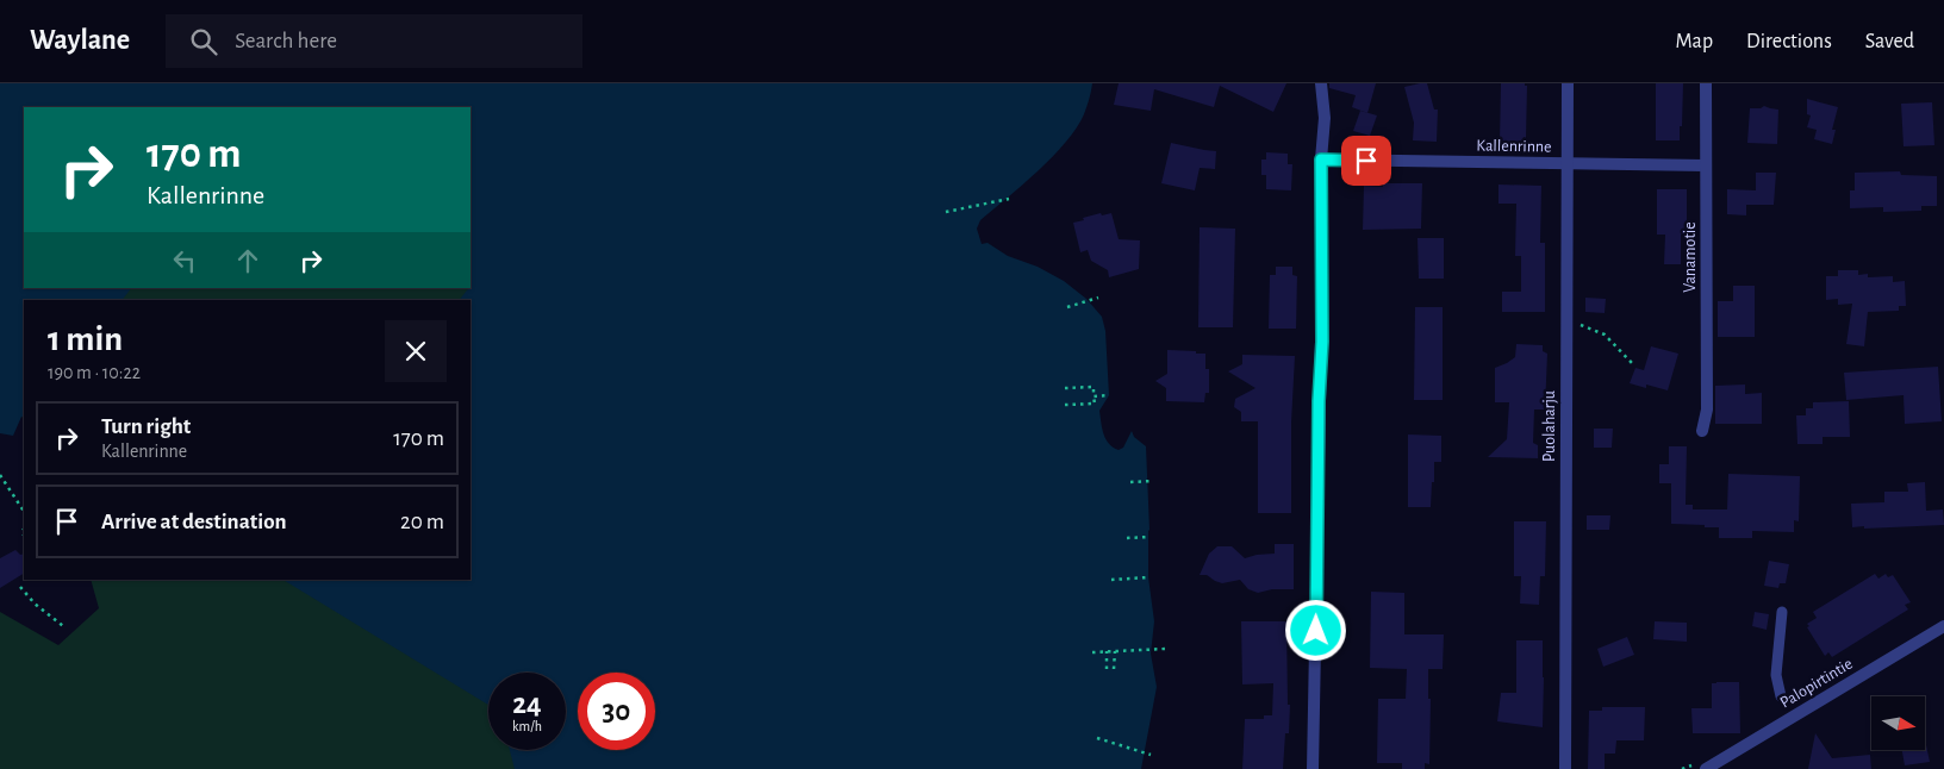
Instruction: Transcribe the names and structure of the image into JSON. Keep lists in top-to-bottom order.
{
  "streets": {
    "street": [
      "Kallenrinne",
      "Vanamotie",
      "Puolaharju",
      "Palopirtintie"
    ]
  },
  "crossings": [
    ["Kallenrinne", "Vanamotie"],
    ["Kallenrinne", "Puolaharju"]
  ],
  "north": "right",
  "page": {
    "header": "Waylane",
    "search": "Search here",
    "nav": ["Map", "Directions", "Saved"],
    "turn": ["170 m", "Kallenrinne"],
    "heading": ["1 min", "190 m · 10:22"],
    "list": [
      {
        "name": "Turn right",
        "note": "Kallenrinne",
        "value": "170 m"
      },
      {
        "name": "Arrive at destination",
        "value": "20 m"
      }
    ],
    "speed": "24 km/h",
    "limit": "30"
  }
}
